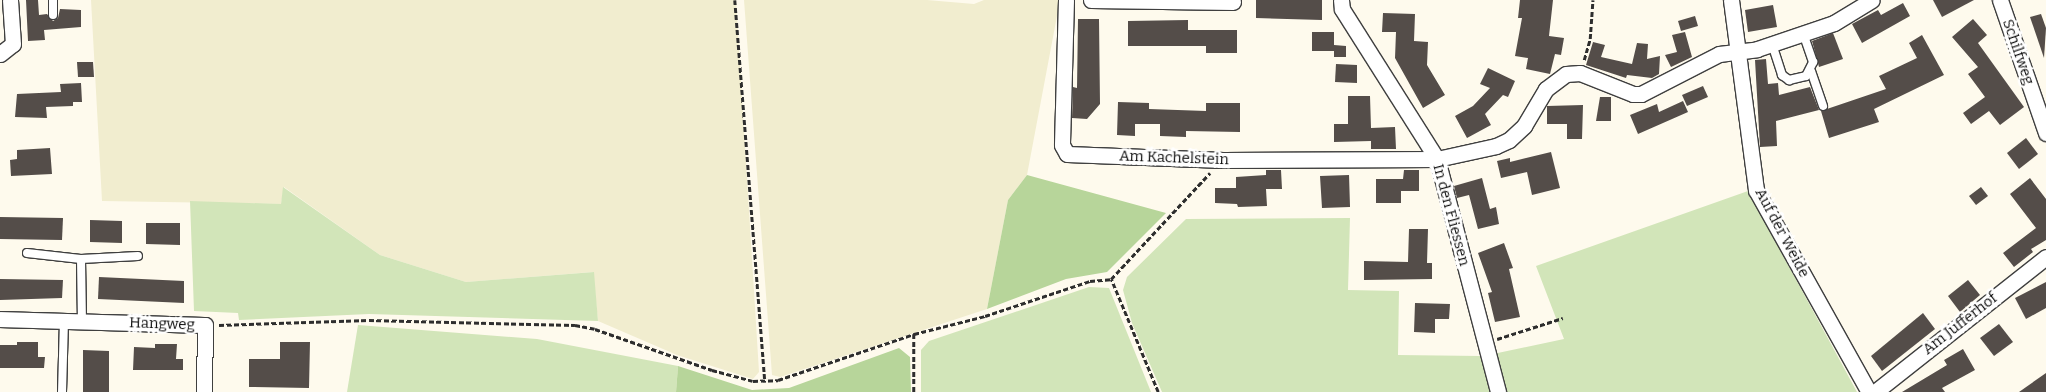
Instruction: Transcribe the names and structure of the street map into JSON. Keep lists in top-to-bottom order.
{
  "streets": {
    "street": [
      "Schilfweg",
      "Am Kachelstein",
      "In den Fliessen",
      "Auf der Weide",
      "Hangweg",
      "Am Jufferhof"
    ]
  },
  "crossings": [
    ["Am Kachelstein", "In den Fliessen"]
  ]
}
